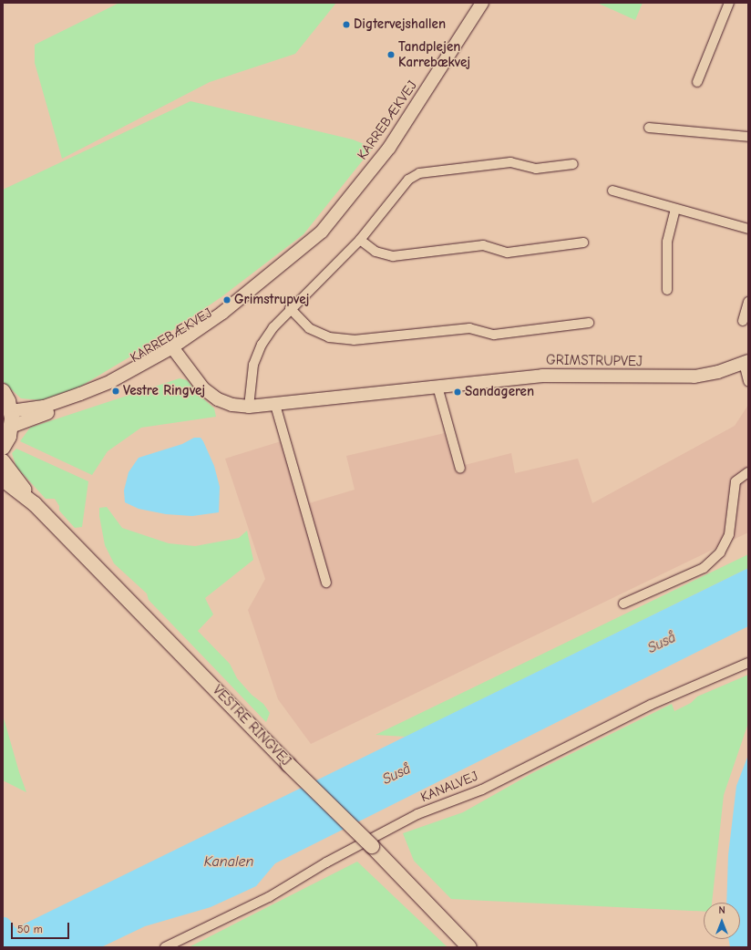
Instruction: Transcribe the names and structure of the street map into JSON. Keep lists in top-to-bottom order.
{
  "streets": {
    "main road": ["VESTRE RINGVEJ"],
    "street": ["KARREBÆKVEJ", "GRIMSTRUPVEJ", "KANALVEJ"]
  },
  "crossings": [
    ["KARREBÆKVEJ", "GRIMSTRUPVEJ"]
  ],
  "water": ["Suså", "Kanalen"],
  "places": [
    "Digtervejshallen",
    "Tandplejen Karrebækvej",
    "Grimstrupvej",
    "Vestre Ringvej",
    "Sandageren"
  ],
  "scale_bar": "50 m",
  "north": "top"
}
